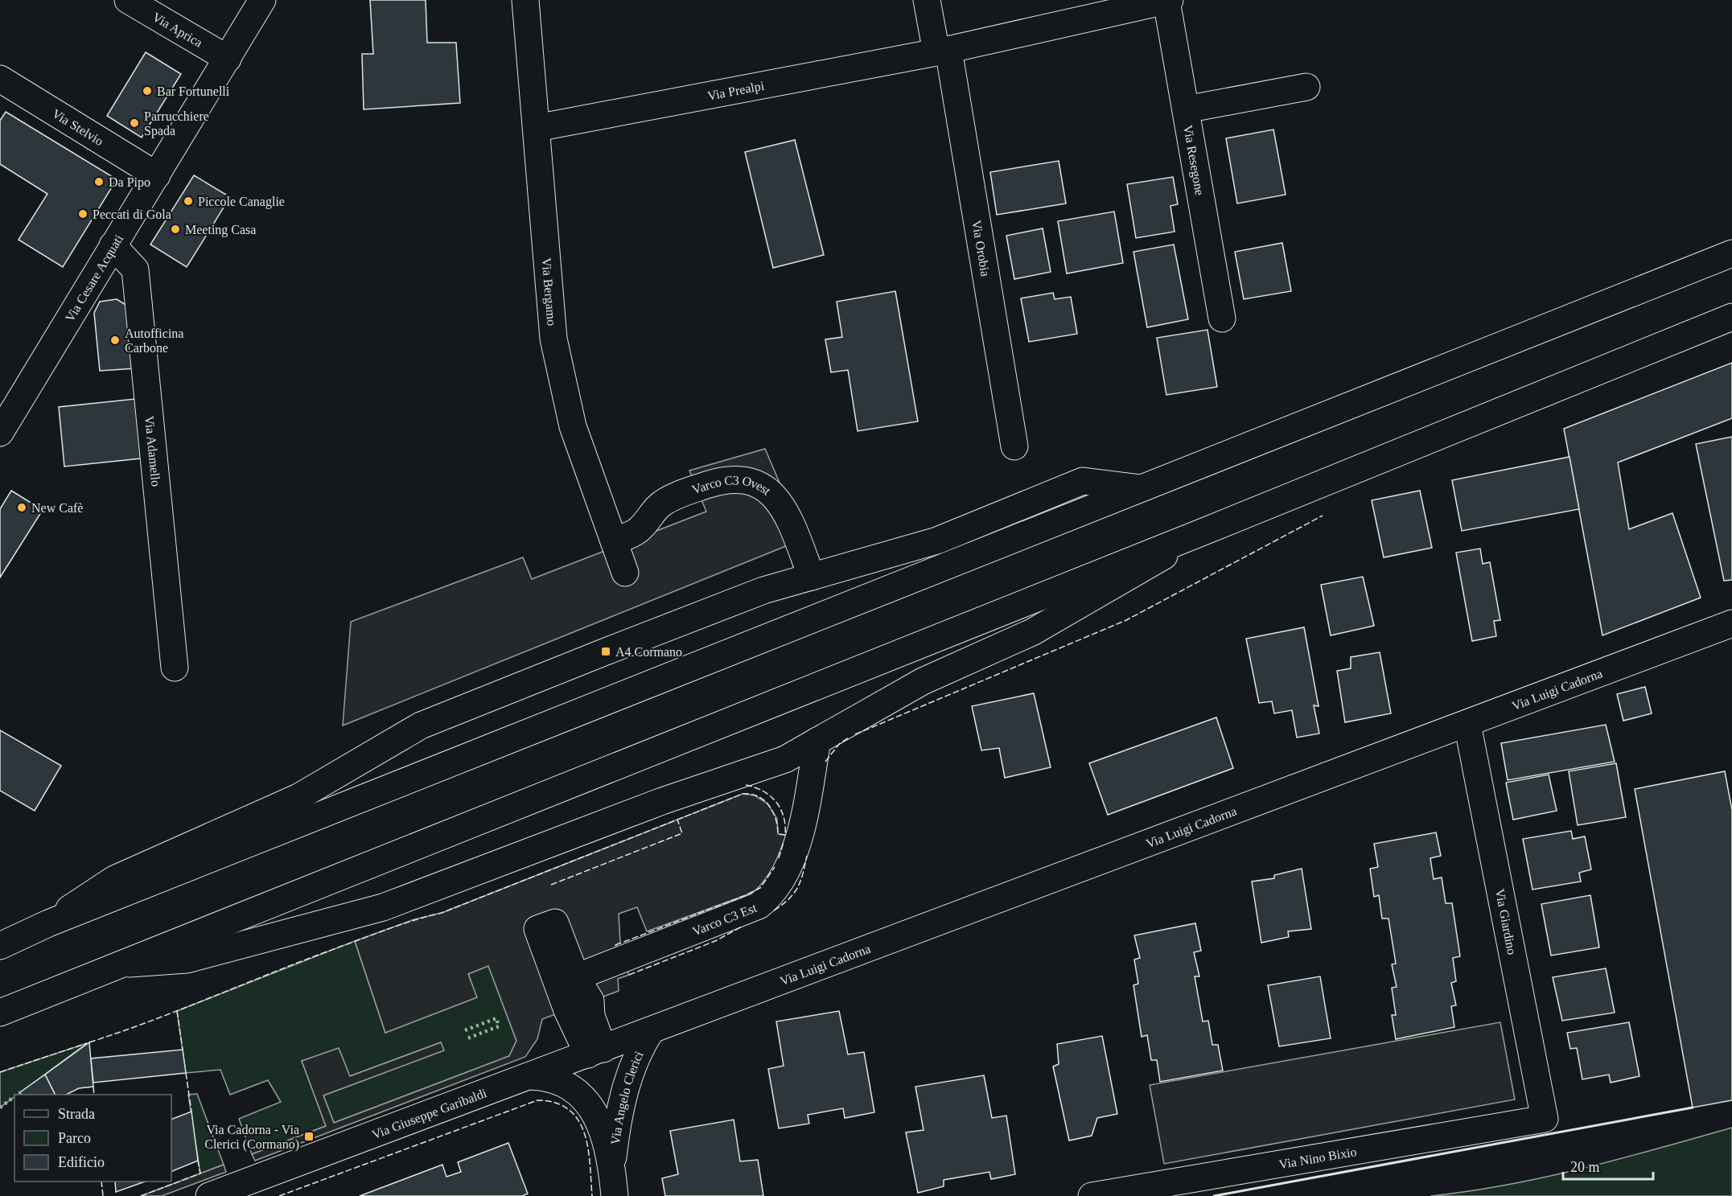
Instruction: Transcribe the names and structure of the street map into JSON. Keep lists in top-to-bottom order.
{
  "streets": {
    "main road": [
      "Via Aprica",
      "Via Prealpi",
      "Via Stelvio",
      "Via Resegone",
      "Via Orobia",
      "Via Cesare Acquati",
      "Via Bergamo",
      "Via Adamello",
      "Varco C3 Ovest",
      "Via Luigi Cadorna",
      "Varco C3 Est",
      "Via Giardino",
      "Via Angelo Clerici",
      "Via Giuseppe Garibaldi",
      "Via Nino Bixio"
    ]
  },
  "crossings": [
    ["Via Aprica", "Via Cesare Acquati"],
    ["Via Prealpi", "Via Resegone"],
    ["Via Prealpi", "Via Orobia"],
    ["Via Prealpi", "Via Bergamo"],
    ["Via Stelvio", "Via Cesare Acquati"],
    ["Via Cesare Acquati", "Via Adamello"],
    ["Via Bergamo", "Varco C3 Ovest"],
    ["Via Luigi Cadorna", "Via Giardino"],
    ["Via Luigi Cadorna", "Via Angelo Clerici"],
    ["Via Luigi Cadorna", "Via Giuseppe Garibaldi"],
    ["Via Giardino", "Via Nino Bixio"],
    ["Via Angelo Clerici", "Via Giuseppe Garibaldi"]
  ],
  "places": {
    "other": [
      "Bar Fortunelli",
      "Parrucchiere Spada",
      "Da Pipo",
      "Piccole Canaglie",
      "Peccati di Gola",
      "Meeting Casa",
      "Autofficina Carbone",
      "New Cafè"
    ],
    "transit": ["A4 Cormano", "Via Cadorna - Via Clerici (Cormano)"]
  },
  "legend": ["Strada", "Parco", "Edificio"],
  "scale_bar": "20 m"
}
